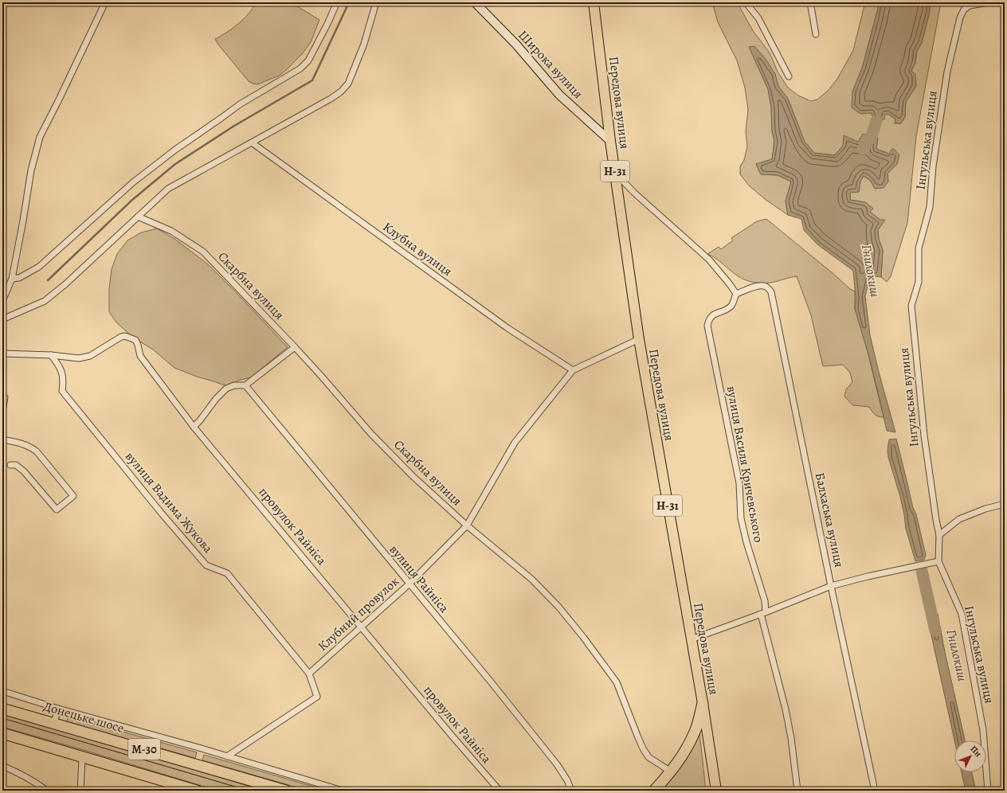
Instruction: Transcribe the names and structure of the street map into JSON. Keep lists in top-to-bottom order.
{
  "streets": {
    "highway": ["Донецьке шосе", "М-30"],
    "main road": ["Широка вулиця", "Передова вулиця", "Н-31"],
    "street": [
      "Інгульська вулиця",
      "Клубна вулиця",
      "Скарбна вулиця",
      "вулиця Василя Кричевського",
      "вулиця Вадима Жукова",
      "Балхаська вулиця",
      "провулок Райніса",
      "вулиця Райніса",
      "Клубний провулок"
    ]
  },
  "crossings": [
    ["Широка вулиця", "Передова вулиця"],
    ["Передова вулиця", "Клубний провулок"],
    ["Клубна вулиця", "Клубний провулок"],
    ["Скарбна вулиця", "Клубний провулок"],
    ["вулиця Василя Кричевського", "Балхаська вулиця"],
    ["вулиця Вадима Жукова", "провулок Райніса"],
    ["вулиця Вадима Жукова", "Клубний провулок"],
    ["провулок Райніса", "Клубний провулок"],
    ["вулиця Райніса", "Клубний провулок"]
  ],
  "water": ["Гнилокиш"],
  "north": "top right"
}
